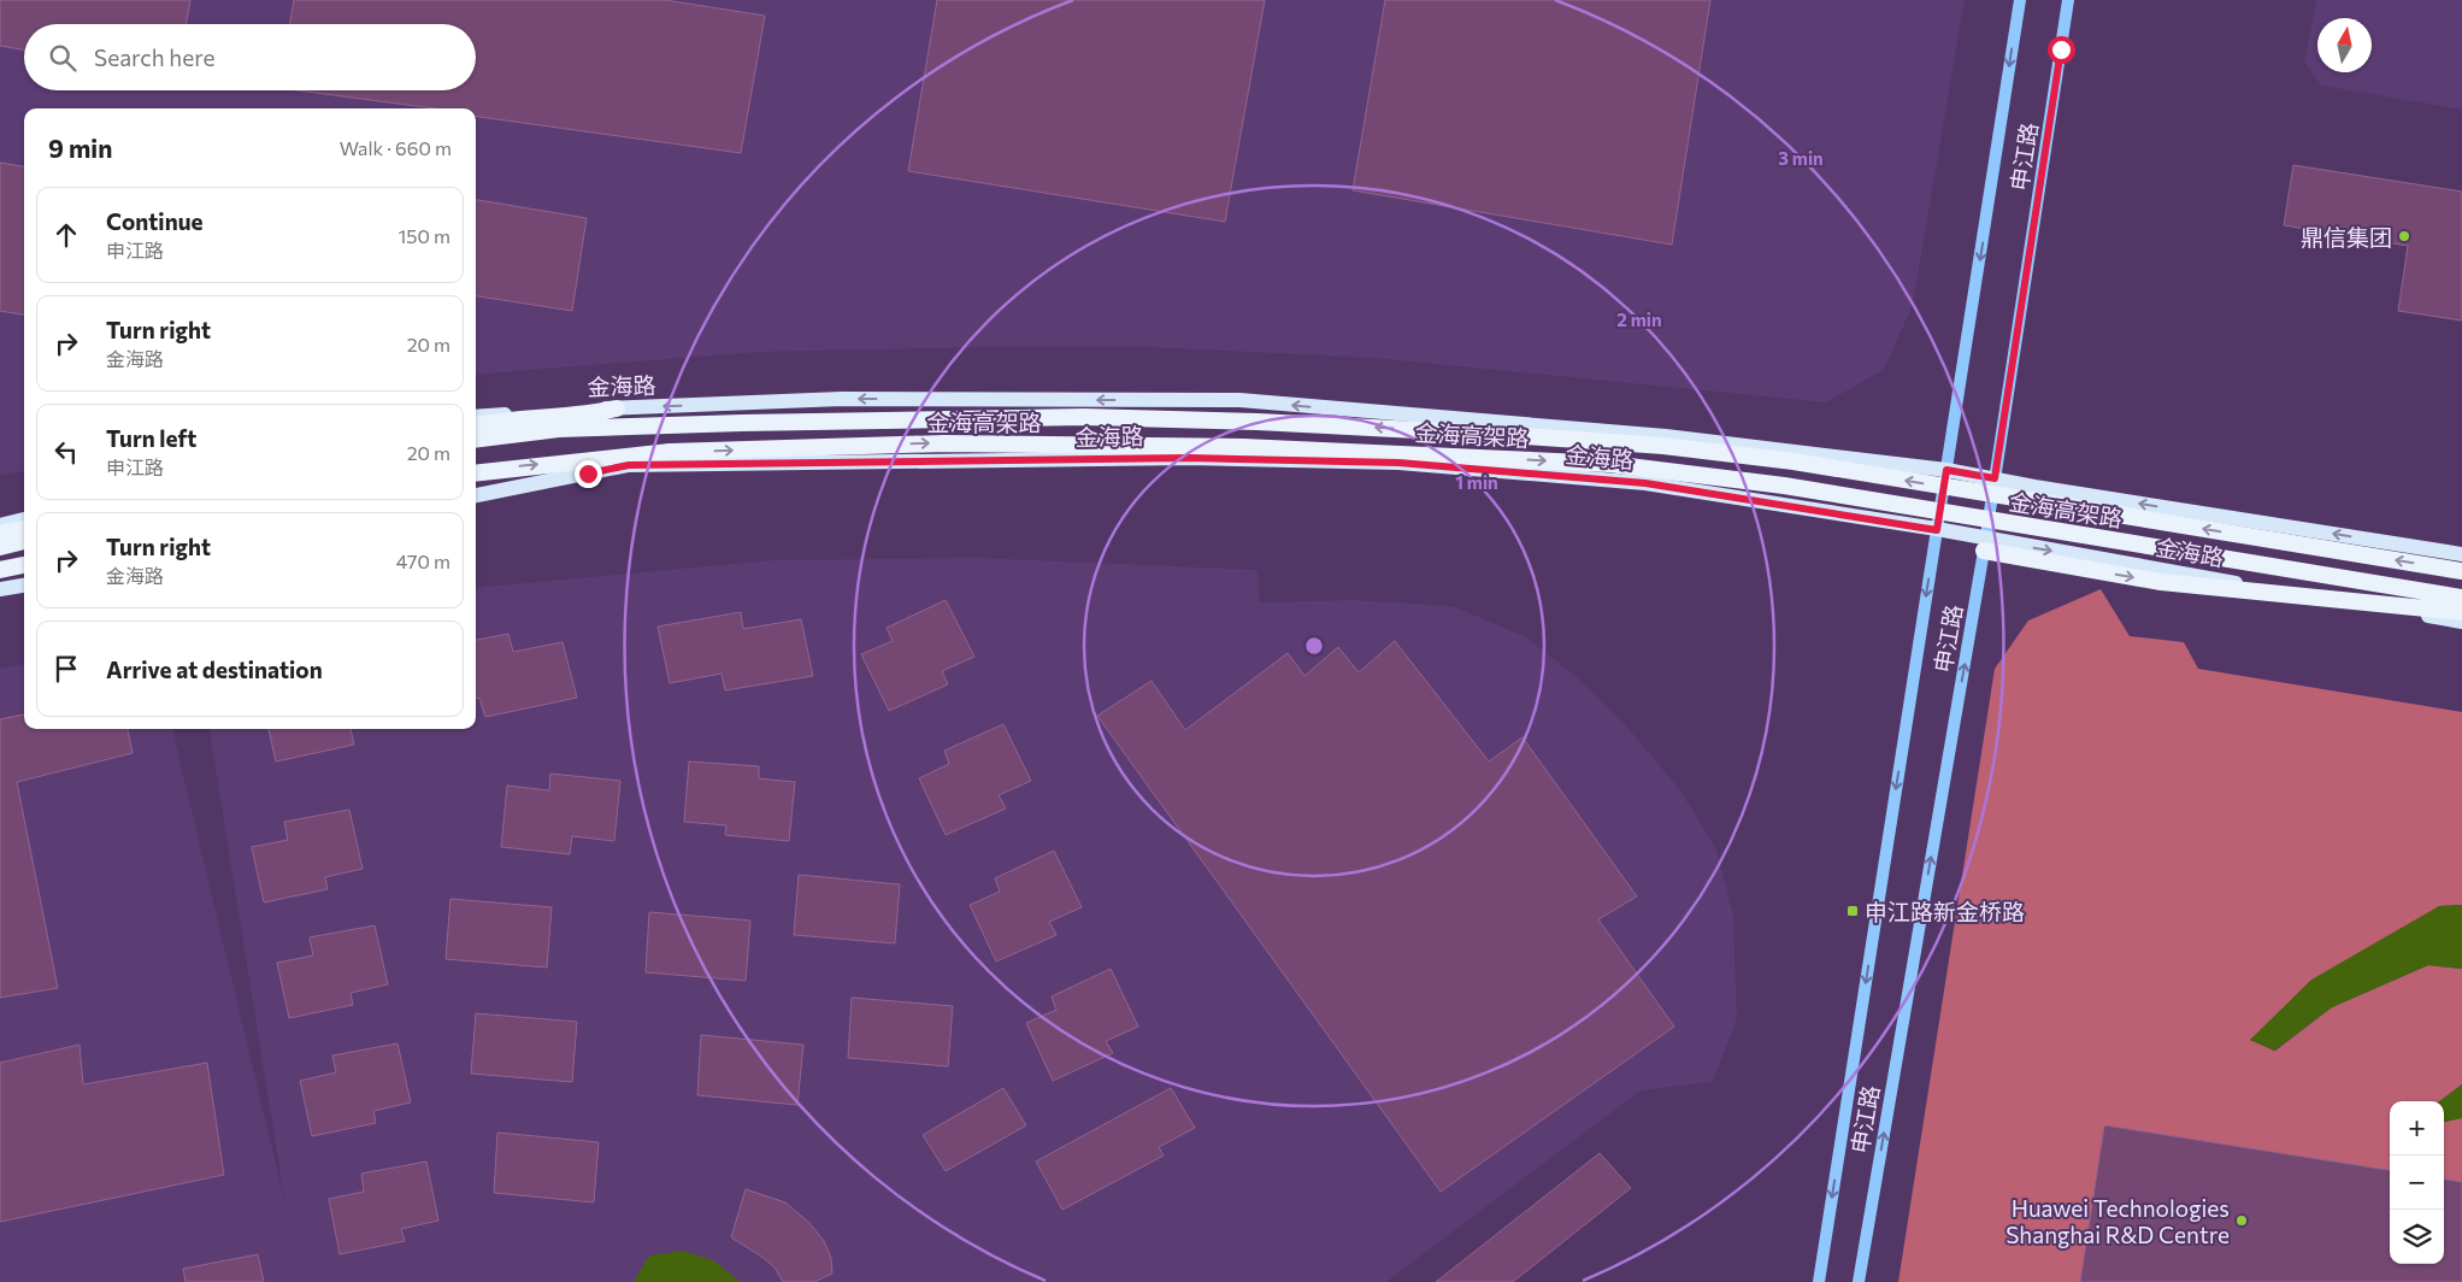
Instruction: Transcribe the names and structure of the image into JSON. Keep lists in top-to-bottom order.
{
  "streets": {
    "highway": ["金海高架路"],
    "main road": ["申江路", "金海路"]
  },
  "crossings": [
    ["申江路", "金海路"]
  ],
  "places": {
    "other": ["鼎信集团", "Huawei Technologies Shanghai R&D Centre"],
    "transit": ["申江路新金桥路"]
  },
  "north": "top",
  "page": {
    "search": "Search here",
    "heading": ["9 min", "Walk · 660 m"],
    "list": [
      ["Continue", "申江路", "150 m"],
      ["Turn right", "金海路", "20 m"],
      ["Turn left", "申江路", "20 m"],
      ["Turn right", "金海路", "470 m"],
      "Arrive at destination"
    ],
    "map_buttons": ["+", "−"]
  },
  "rings": ["3 min", "2 min", "1 min"]
}
